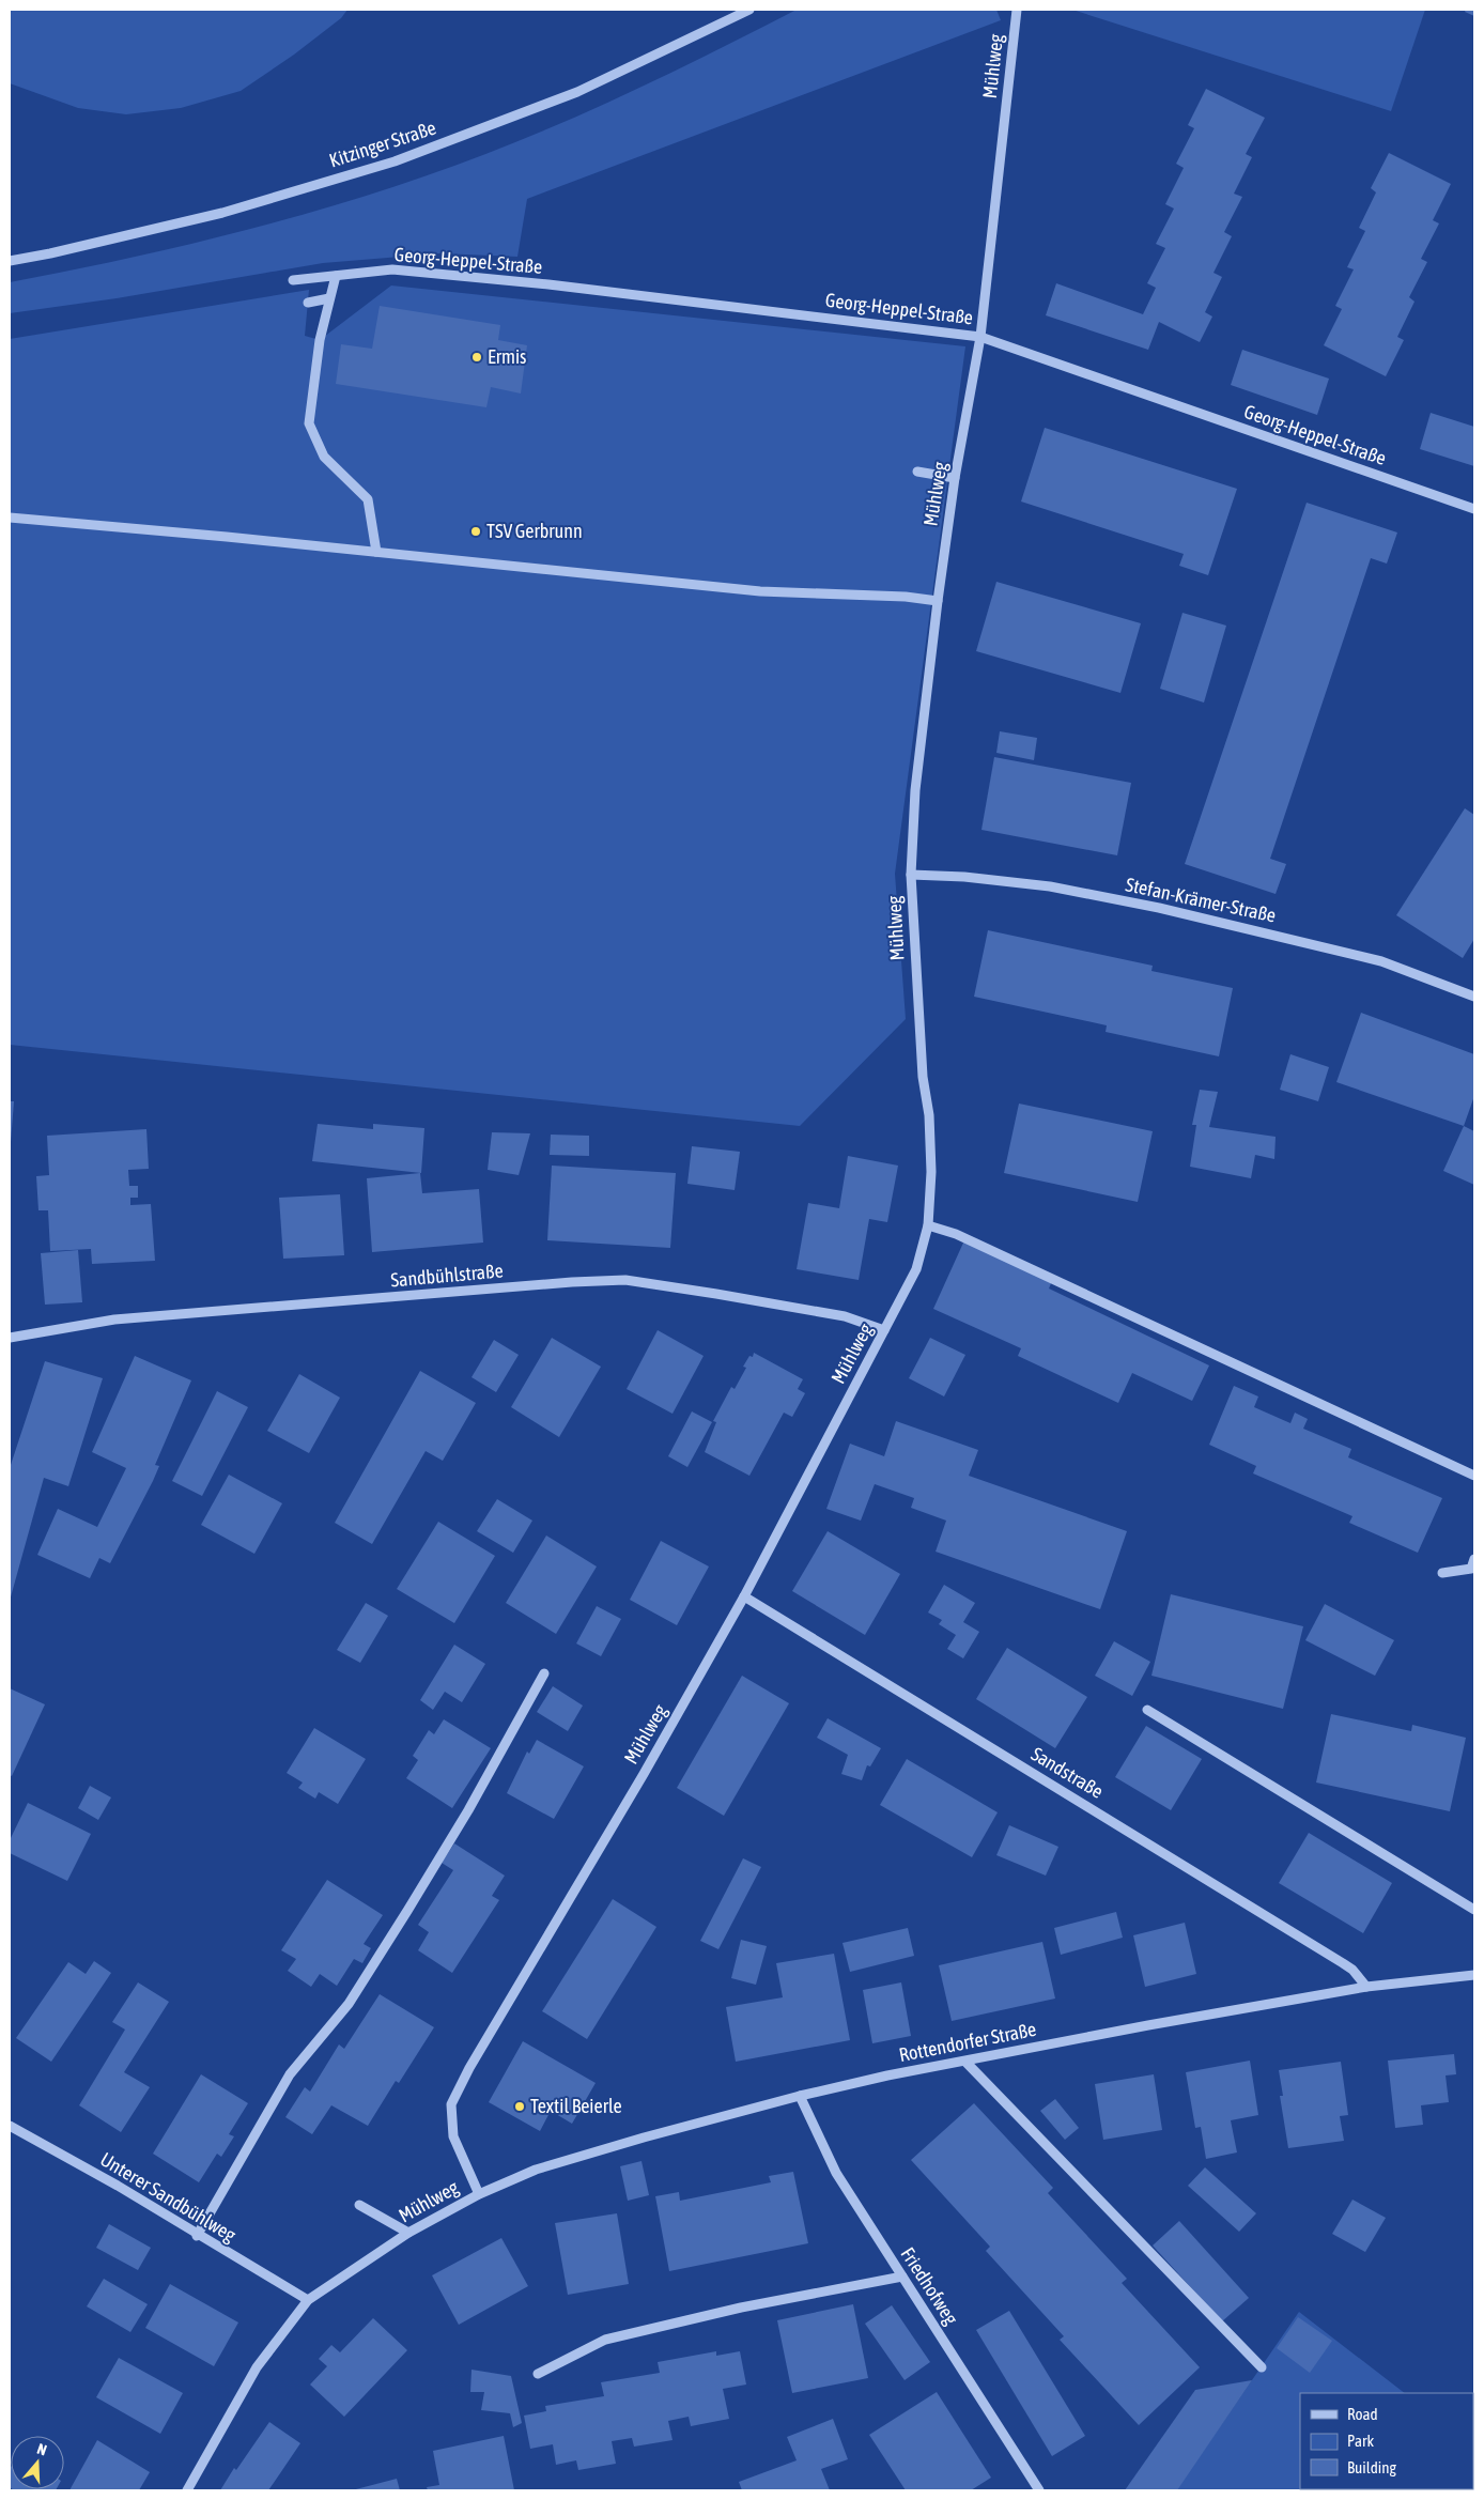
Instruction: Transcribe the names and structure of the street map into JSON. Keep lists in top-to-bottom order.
{
  "streets": {
    "street": [
      "Mühlweg",
      "Kitzinger Straße",
      "Georg-Heppel-Straße",
      "Stefan-Krämer-Straße",
      "Sandbühlstraße",
      "Sandstraße",
      "Rottendorfer Straße",
      "Unterer Sandbühlweg",
      "Friedhofweg"
    ]
  },
  "crossings": [
    ["Mühlweg", "Georg-Heppel-Straße"],
    ["Mühlweg", "Stefan-Krämer-Straße"],
    ["Mühlweg", "Sandbühlstraße"],
    ["Mühlweg", "Sandstraße"],
    ["Mühlweg", "Rottendorfer Straße"],
    ["Mühlweg", "Unterer Sandbühlweg"],
    ["Sandstraße", "Rottendorfer Straße"],
    ["Rottendorfer Straße", "Friedhofweg"]
  ],
  "places": ["Ermis", "TSV Gerbrunn", "Textil Beierle"],
  "legend": ["Road", "Park", "Building"],
  "north": "top"
}
